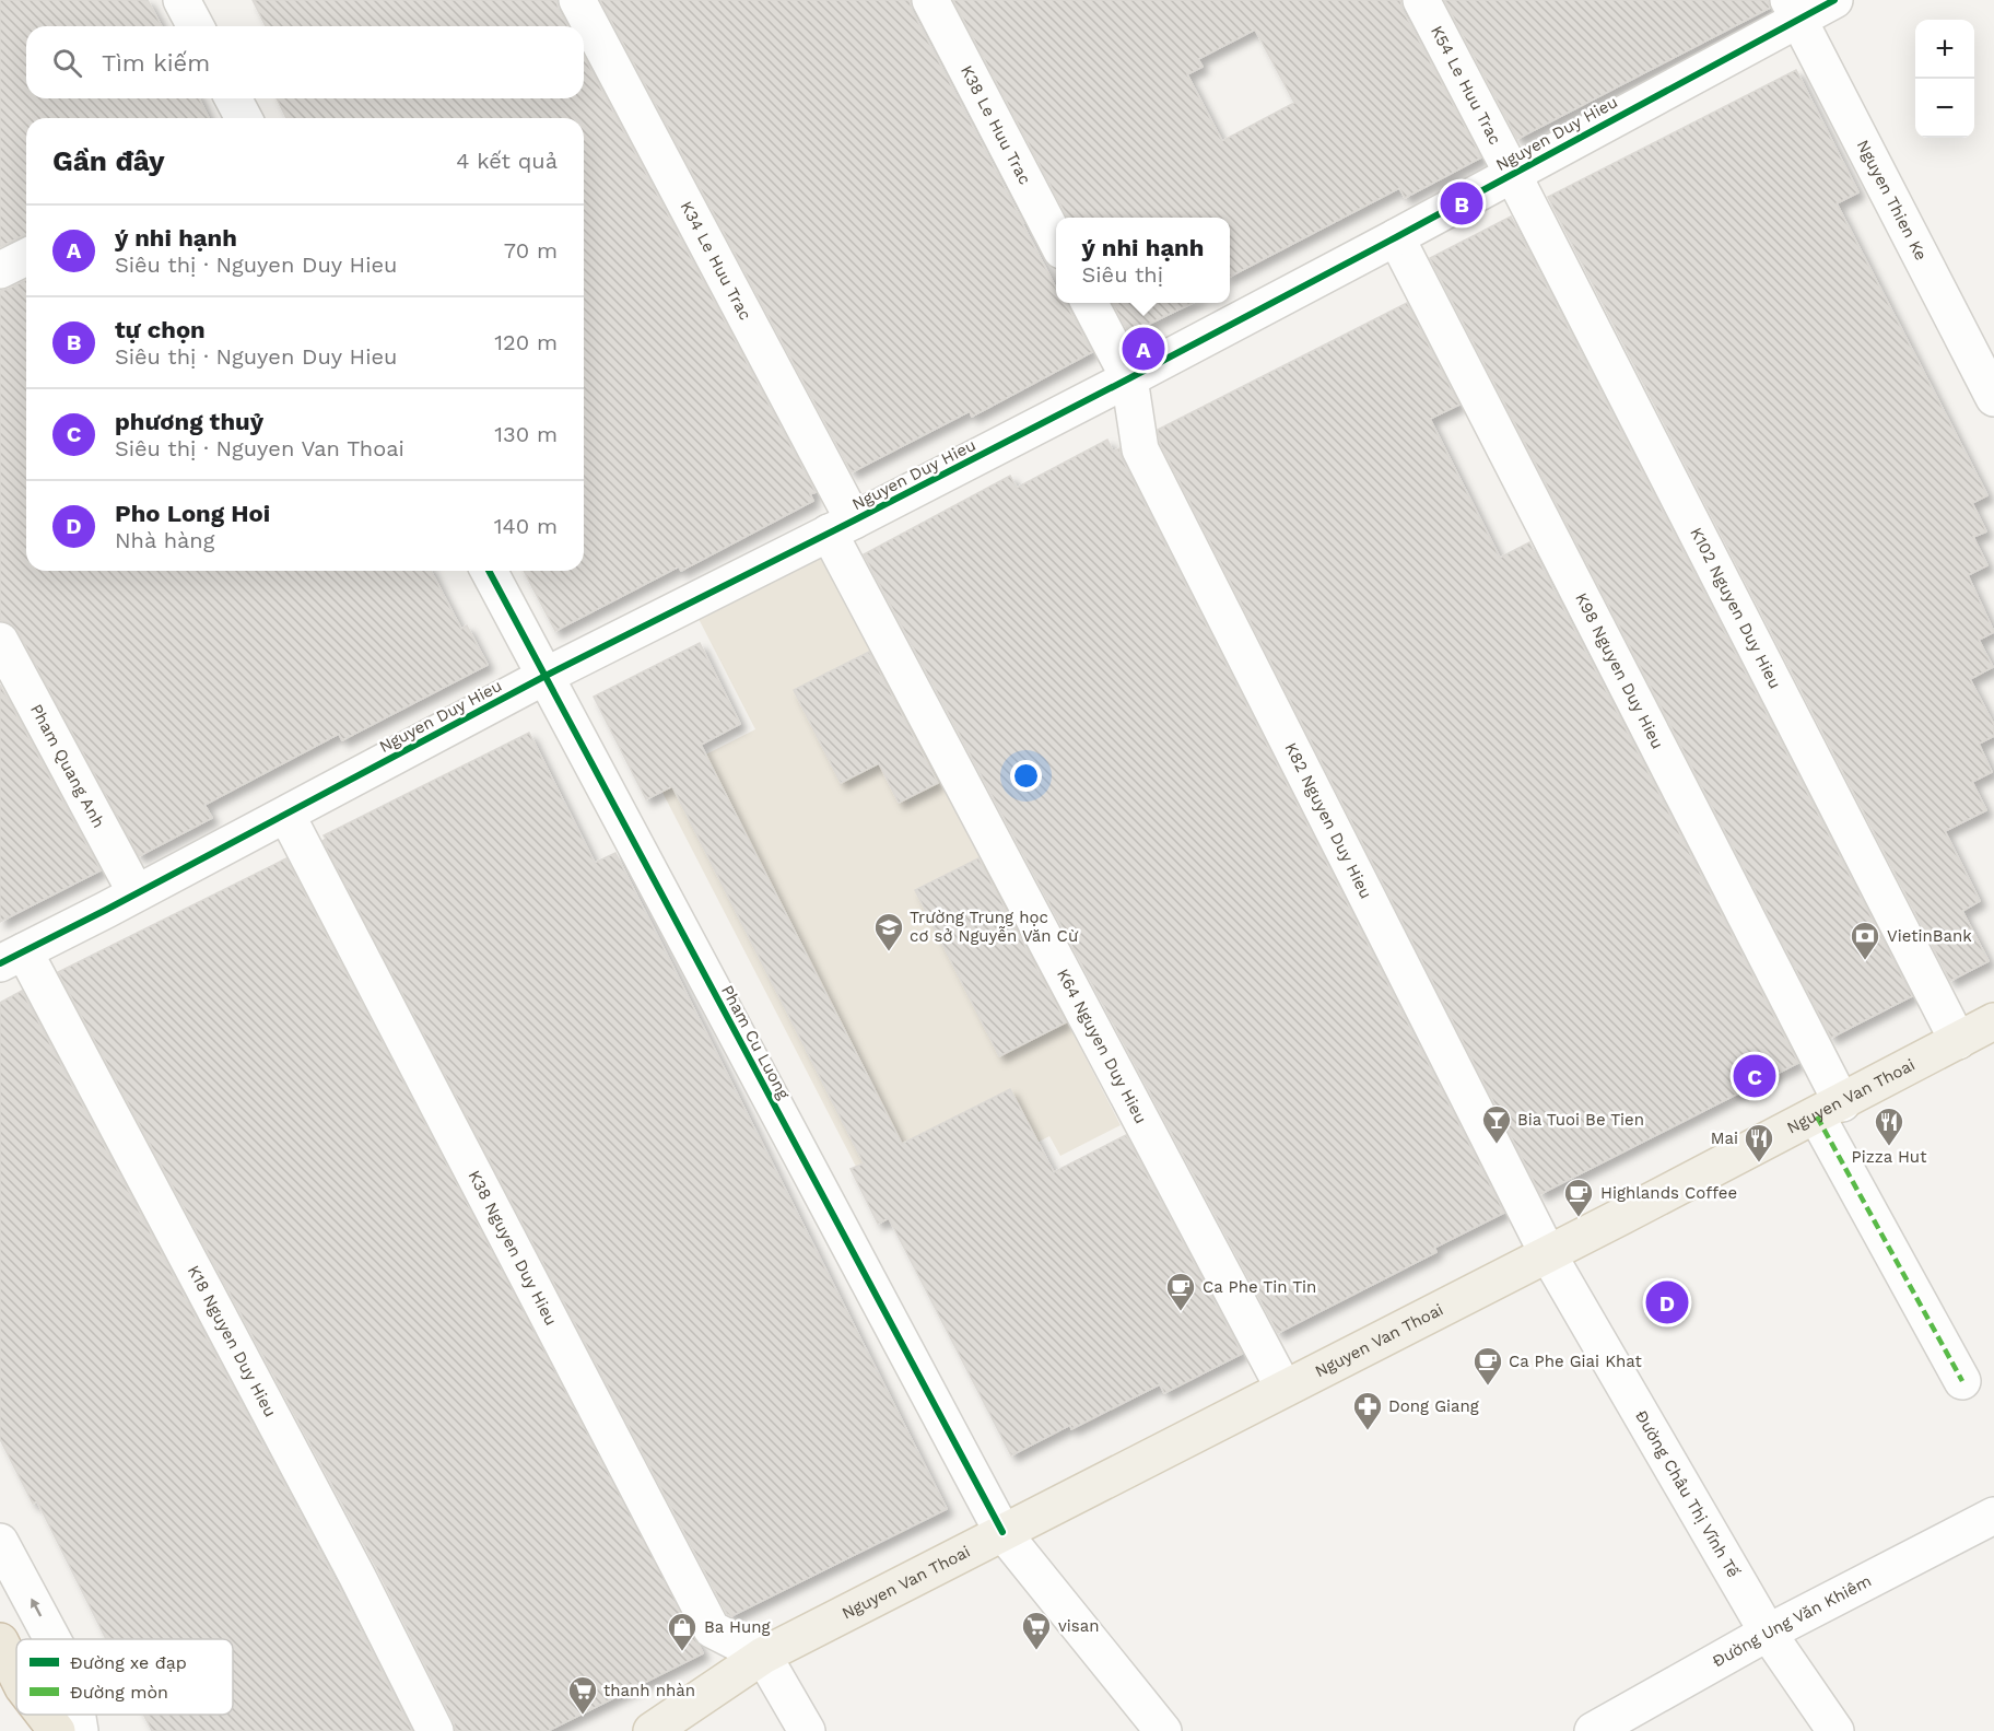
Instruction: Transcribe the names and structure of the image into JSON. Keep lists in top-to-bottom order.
{
  "streets": {
    "main road": ["Nguyen Van Thoai"],
    "street": [
      "K54 Le Huu Trac",
      "K38 Le Huu Trac",
      "Nguyen Duy Hieu",
      "Nguyen Thien Ke",
      "K34 Le Huu Trac",
      "K102 Nguyen Duy Hieu",
      "K98 Nguyen Duy Hieu",
      "Pham Quang Anh",
      "K82 Nguyen Duy Hieu",
      "Pham Cu Luong",
      "K64 Nguyen Duy Hieu",
      "K38 Nguyen Duy Hieu",
      "K18 Nguyen Duy Hieu",
      "Đường Châu Thị Vĩnh Tế",
      "Đường Ung Văn Khiêm"
    ]
  },
  "crossings": [
    ["K54 Le Huu Trac", "Nguyen Duy Hieu"],
    ["K54 Le Huu Trac", "K102 Nguyen Duy Hieu"],
    ["Nguyen Duy Hieu", "Nguyen Thien Ke"],
    ["Nguyen Duy Hieu", "K34 Le Huu Trac"],
    ["Nguyen Duy Hieu", "K102 Nguyen Duy Hieu"],
    ["Nguyen Duy Hieu", "K98 Nguyen Duy Hieu"],
    ["Nguyen Duy Hieu", "Pham Quang Anh"],
    ["Nguyen Duy Hieu", "K82 Nguyen Duy Hieu"],
    ["Nguyen Duy Hieu", "Pham Cu Luong"],
    ["Nguyen Duy Hieu", "K64 Nguyen Duy Hieu"],
    ["Nguyen Duy Hieu", "K38 Nguyen Duy Hieu"],
    ["Nguyen Duy Hieu", "K18 Nguyen Duy Hieu"],
    ["K34 Le Huu Trac", "K64 Nguyen Duy Hieu"],
    ["K102 Nguyen Duy Hieu", "Nguyen Van Thoai"],
    ["K98 Nguyen Duy Hieu", "Nguyen Van Thoai"],
    ["K82 Nguyen Duy Hieu", "Nguyen Van Thoai"],
    ["K82 Nguyen Duy Hieu", "Đường Châu Thị Vĩnh Tế"],
    ["Pham Cu Luong", "Nguyen Van Thoai"],
    ["K64 Nguyen Duy Hieu", "Nguyen Van Thoai"],
    ["Nguyen Van Thoai", "K38 Nguyen Duy Hieu"],
    ["Nguyen Van Thoai", "Đường Châu Thị Vĩnh Tế"],
    ["Đường Châu Thị Vĩnh Tế", "Đường Ung Văn Khiêm"]
  ],
  "places": {
    "school or university": ["Trường Trung học cơ sở Nguyễn Văn Cừ"],
    "bank": ["VietinBank"],
    "bar": ["Bia Tuoi Be Tien"],
    "restaurant": ["Pizza Hut", "Mai"],
    "cafe": ["Highlands Coffee", "Ca Phe Tin Tin", "Ca Phe Giai Khat"],
    "pharmacy": ["Dong Giang"],
    "supermarket": ["visan", "thanh nhàn"],
    "shop": ["Ba Hung"]
  },
  "legend": ["Đường xe đạp", "Đường mòn"],
  "page": {
    "map_buttons": ["+", "−"],
    "search": "Tìm kiếm",
    "heading": ["Gần đây", "4 kết quả"],
    "pins": [
      "B",
      "A",
      "C",
      "D"
    ],
    "list": [
      {
        "mark": "A",
        "name": "ý nhi hạnh",
        "note": "Siêu thị · Nguyen Duy Hieu",
        "value": "70 m"
      },
      {
        "mark": "B",
        "name": "tự chọn",
        "note": "Siêu thị · Nguyen Duy Hieu",
        "value": "120 m"
      },
      {
        "mark": "C",
        "name": "phương thuỷ",
        "note": "Siêu thị · Nguyen Van Thoai",
        "value": "130 m"
      },
      {
        "mark": "D",
        "name": "Pho Long Hoi",
        "note": "Nhà hàng",
        "value": "140 m"
      }
    ],
    "popup": ["ý nhi hạnh", "Siêu thị"]
  }
}
